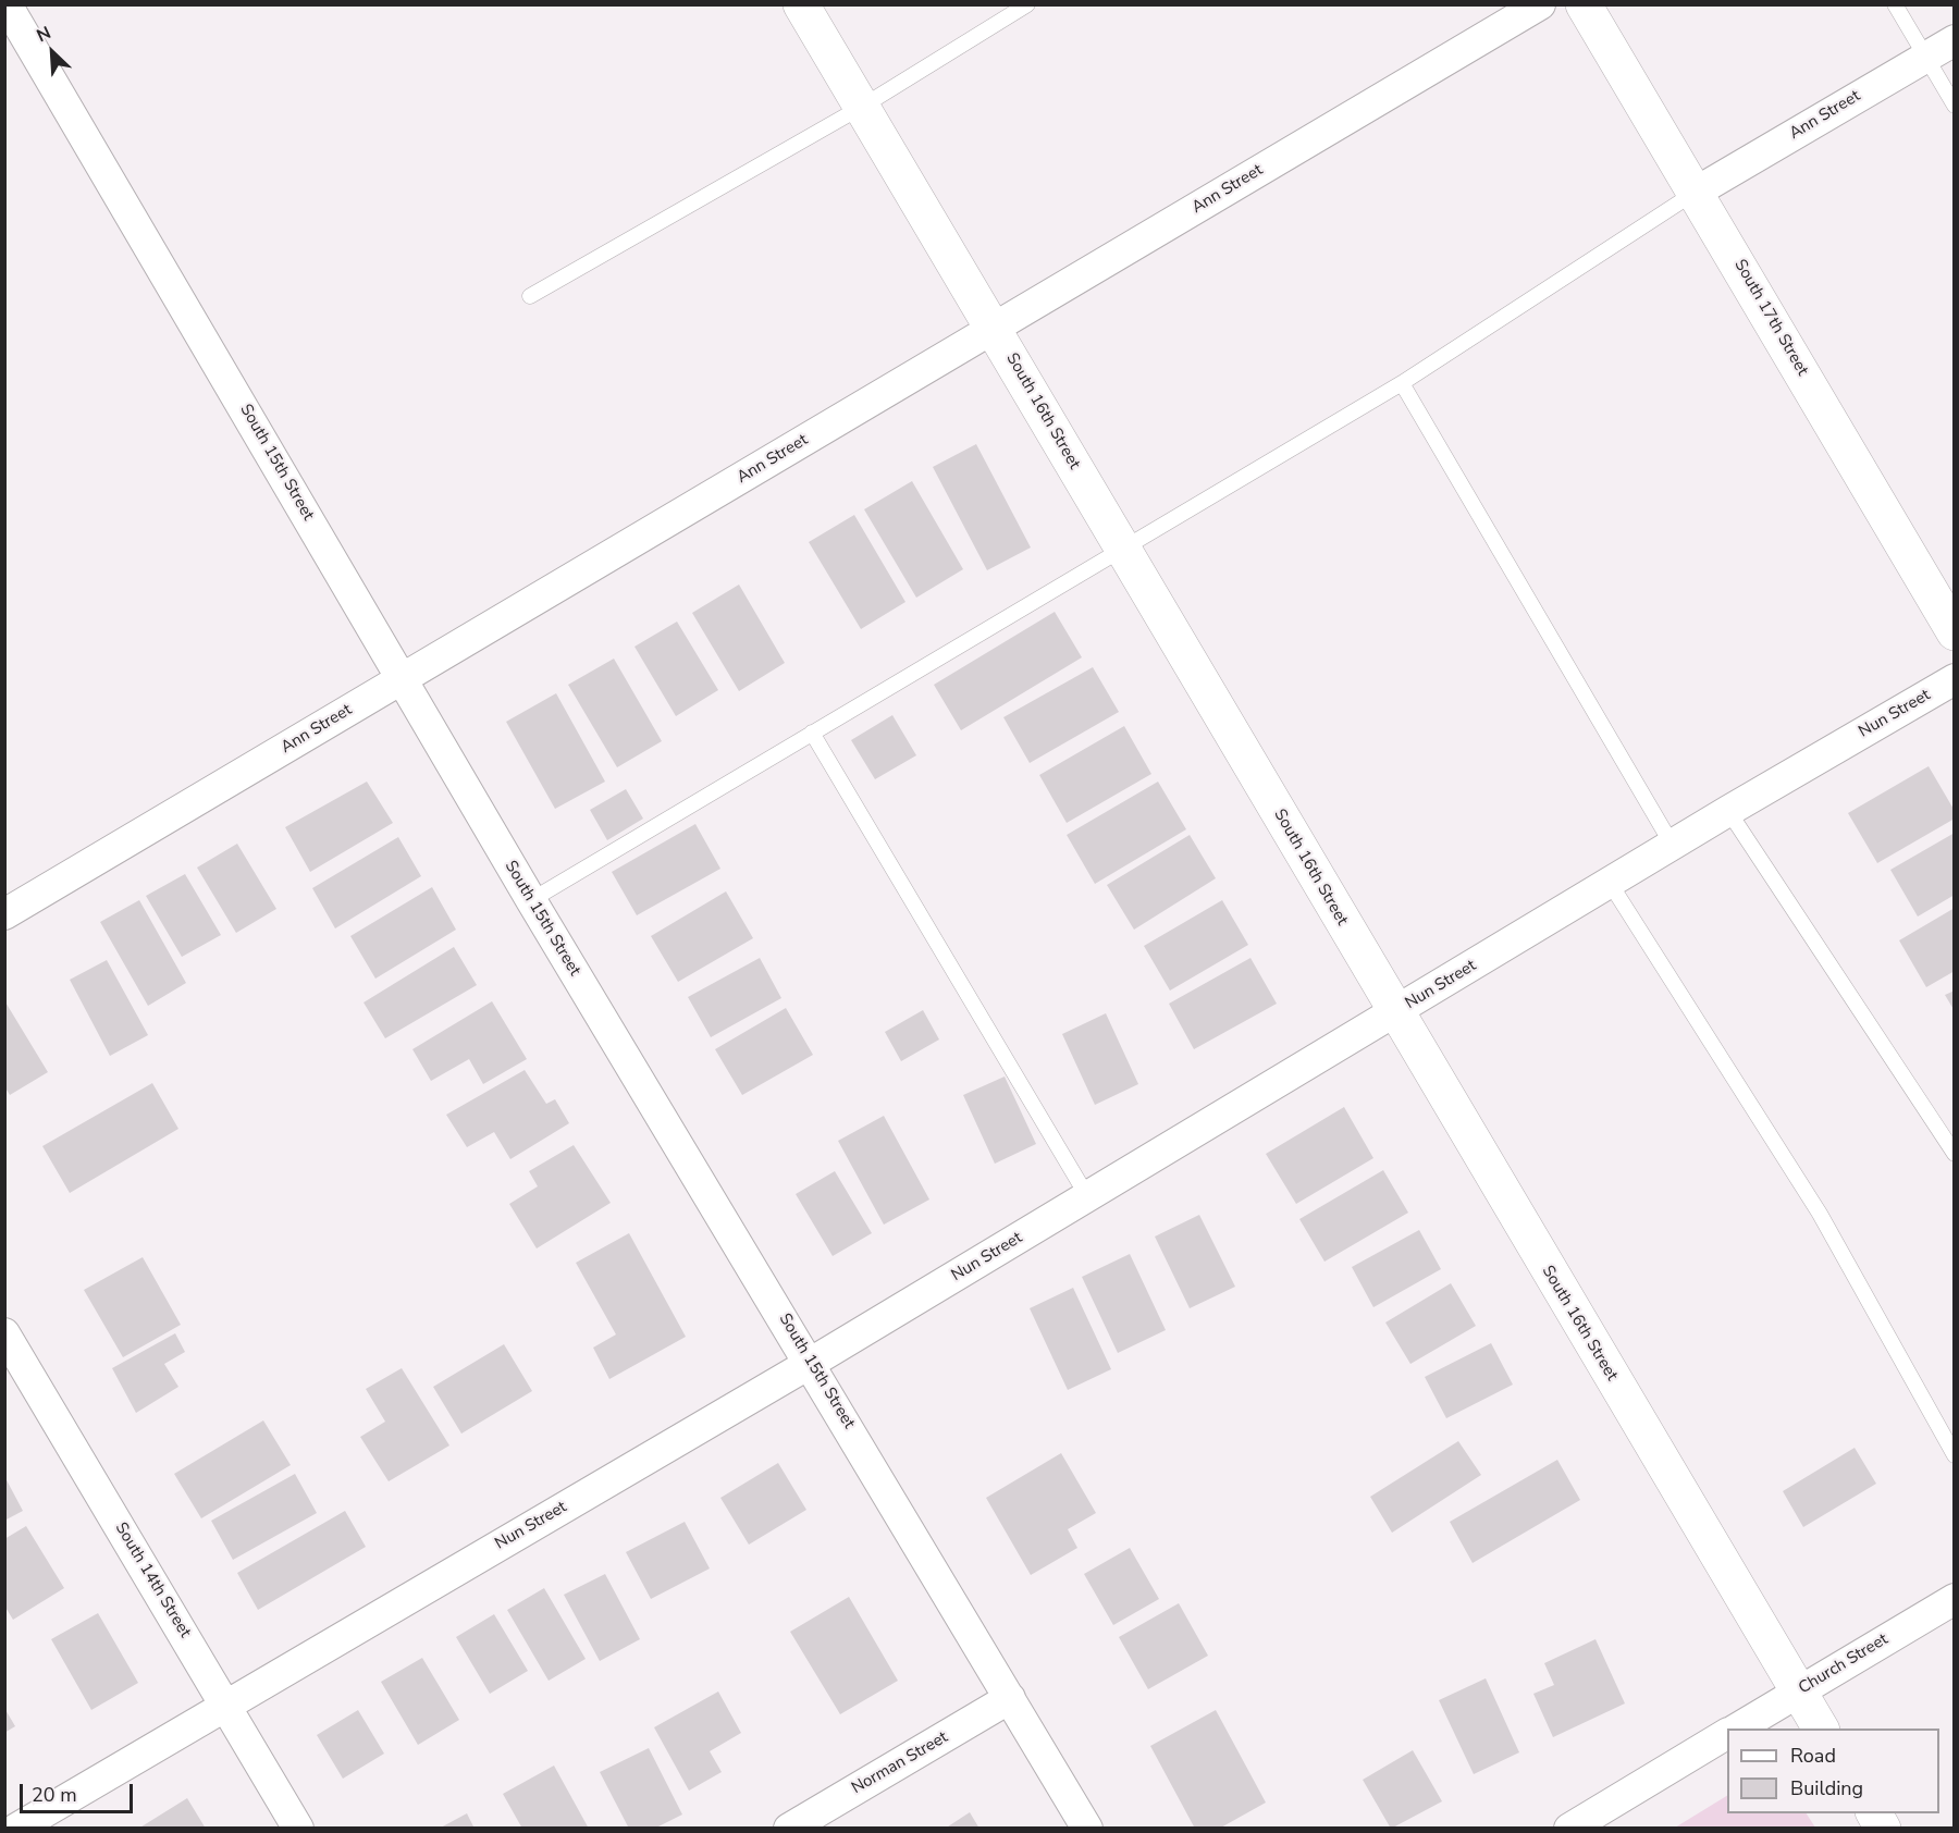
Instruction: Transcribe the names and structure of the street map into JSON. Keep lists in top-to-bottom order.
{
  "streets": {
    "main road": ["South 17th Street", "South 16th Street"],
    "street": [
      "Ann Street",
      "South 15th Street",
      "Nun Street",
      "South 14th Street",
      "Church Street",
      "Norman Street"
    ]
  },
  "crossings": [
    ["Ann Street", "South 17th Street"],
    ["Ann Street", "South 16th Street"],
    ["Ann Street", "South 15th Street"],
    ["South 16th Street", "Nun Street"],
    ["South 16th Street", "Church Street"],
    ["South 15th Street", "Nun Street"],
    ["South 15th Street", "Norman Street"],
    ["Nun Street", "South 14th Street"]
  ],
  "legend": ["Road", "Building"],
  "scale_bar": "20 m",
  "north": "top left"
}
